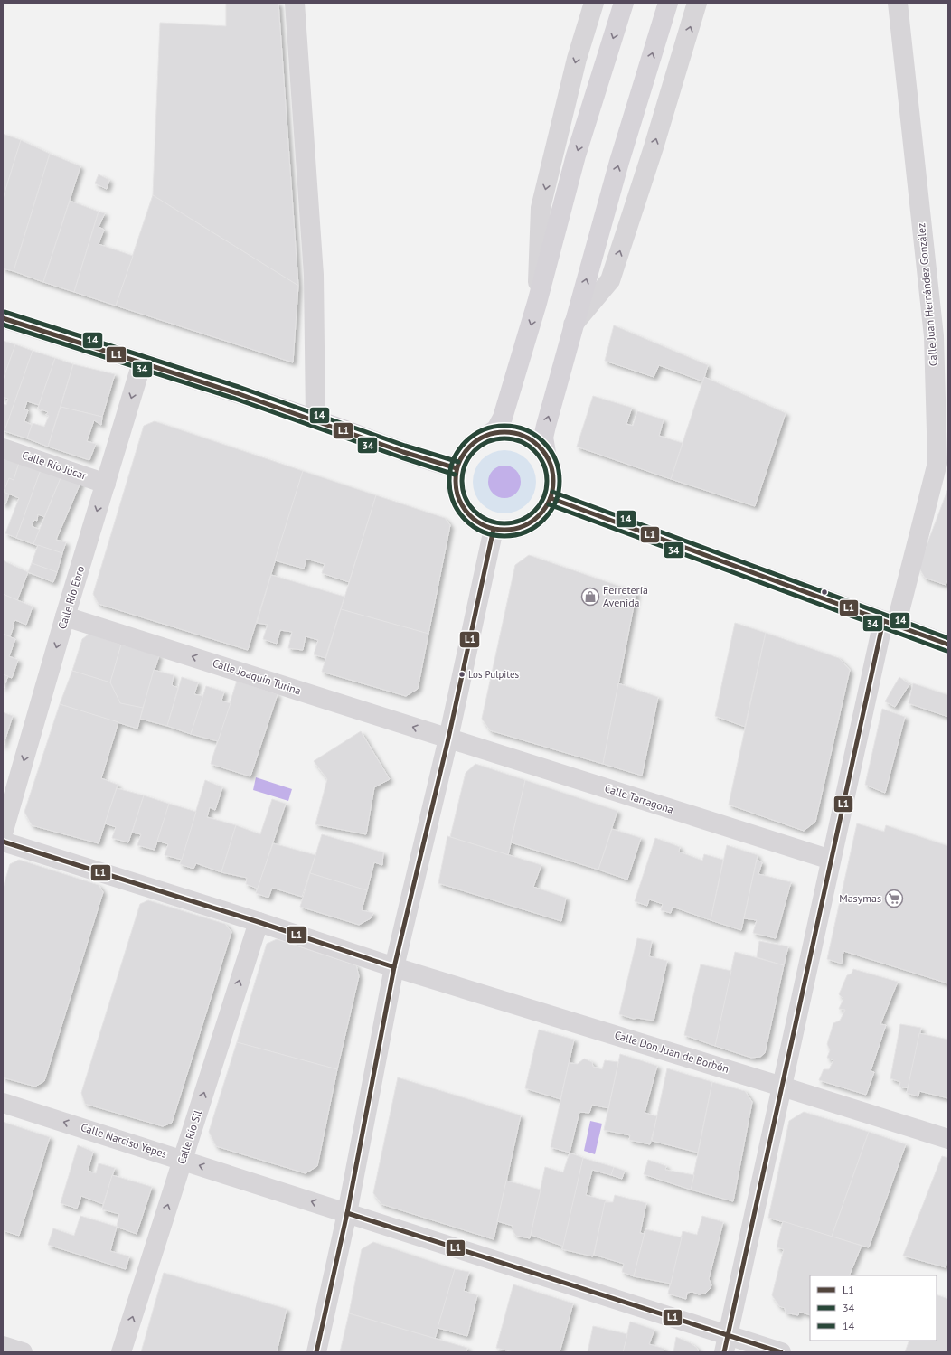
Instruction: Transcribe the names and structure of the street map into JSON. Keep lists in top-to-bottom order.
{
  "streets": {
    "street": [
      "Calle Juan Hernández González",
      "Calle Río Júcar",
      "Calle Río Ebro",
      "Calle Joaquín Turina",
      "Calle Tarragona",
      "Calle Don Juan de Borbón",
      "Calle Río Sil",
      "Calle Narciso Yepes"
    ]
  },
  "crossings": [
    ["Calle Juan Hernández González", "Calle Tarragona"],
    ["Calle Juan Hernández González", "Calle Don Juan de Borbón"],
    ["Calle Juan Hernández González", "Calle Narciso Yepes"],
    ["Calle Río Júcar", "Calle Río Ebro"],
    ["Calle Río Ebro", "Calle Joaquín Turina"],
    ["Calle Joaquín Turina", "Calle Tarragona"],
    ["Calle Don Juan de Borbón", "Calle Río Sil"],
    ["Calle Río Sil", "Calle Narciso Yepes"]
  ],
  "one_way": ["Calle Río Ebro", "Calle Joaquín Turina", "Calle Narciso Yepes"],
  "places": {
    "shop": ["Ferretería Avenida"],
    "other": ["Los Pulpites"],
    "supermarket": ["Masymas"]
  },
  "lines": ["transit line 14", "transit line L1", "transit line 34"],
  "legend": ["L1", "34", "14"]
}
